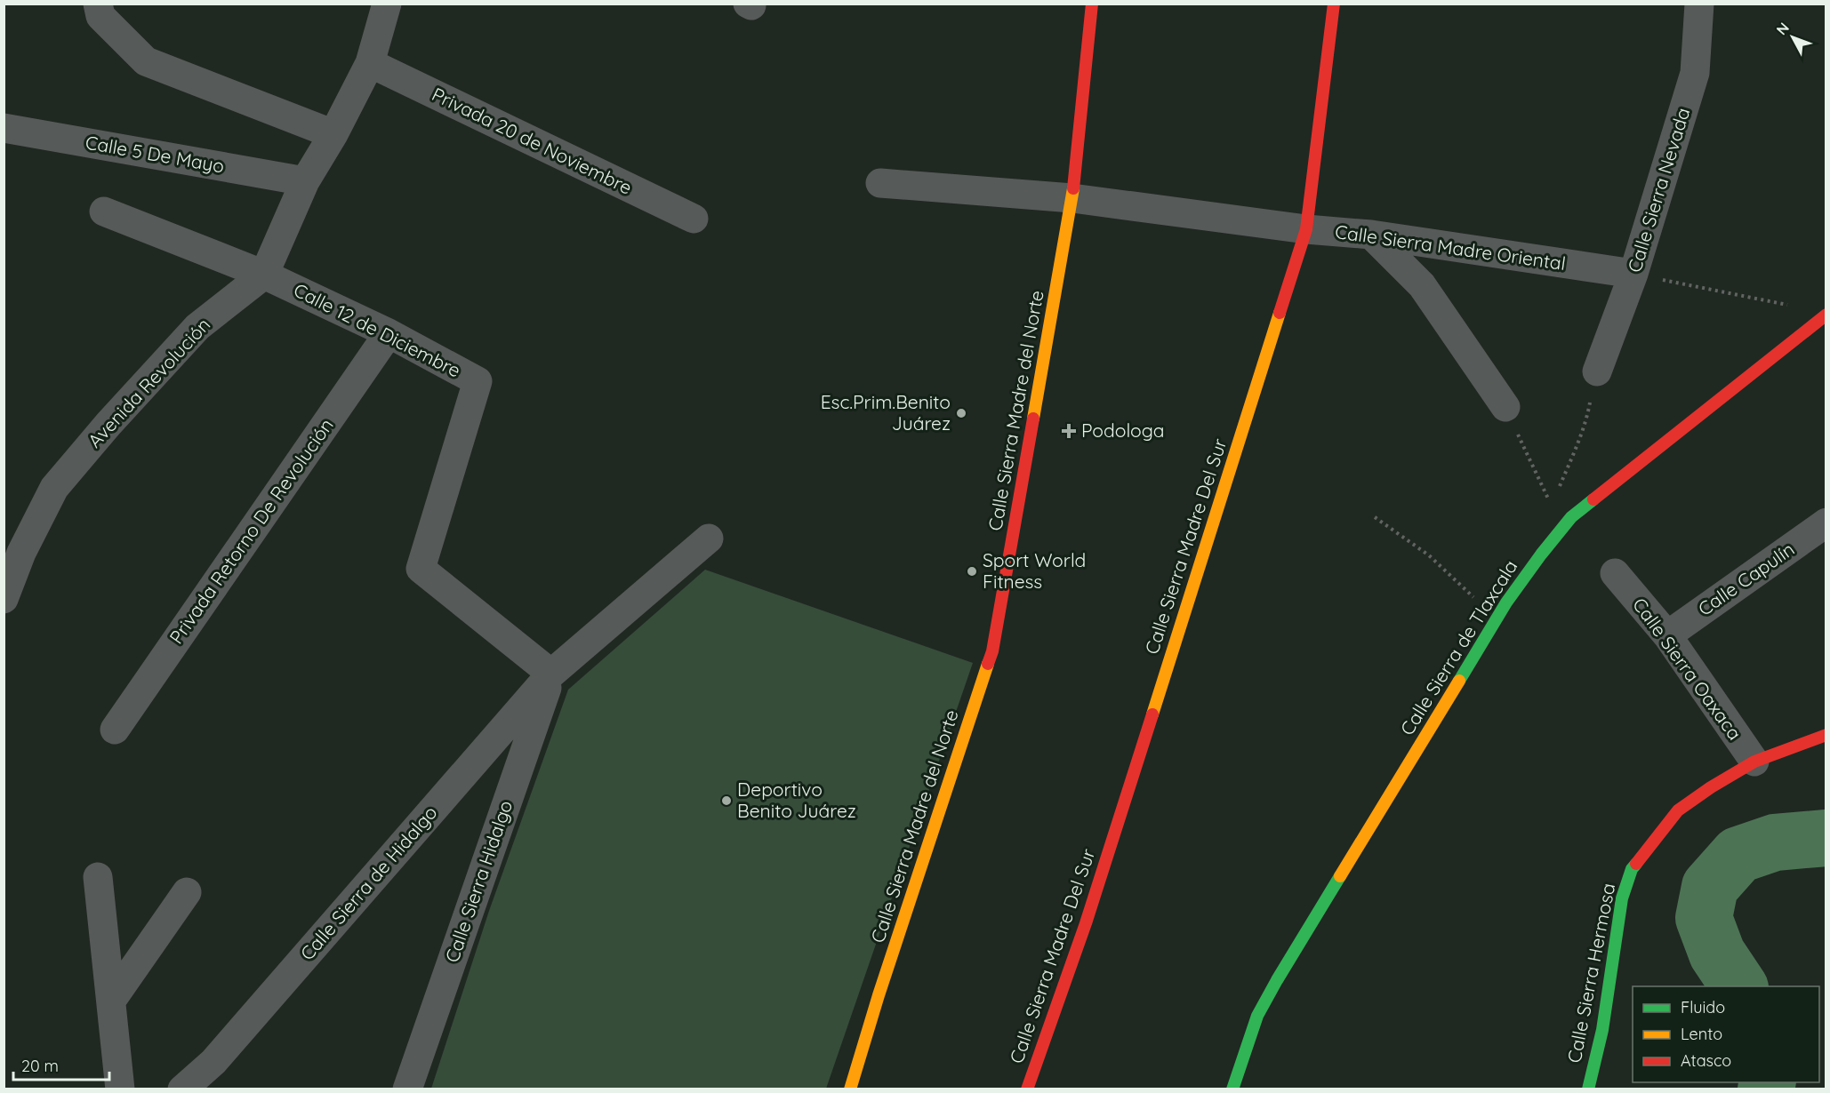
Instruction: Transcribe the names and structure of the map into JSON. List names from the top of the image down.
{
  "streets": {
    "street": [
      "Privada 20 de Noviembre",
      "Calle 5 De Mayo",
      "Calle Sierra Nevada",
      "Calle Sierra Madre Oriental",
      "Calle 12 de Diciembre",
      "Avenida Revolución",
      "Calle Sierra Madre del Norte",
      "Privada Retorno De Revolución",
      "Calle Sierra Madre Del Sur",
      "Calle Capulín",
      "Calle Sierra de Tlaxcala",
      "Calle Sierra Oaxaca",
      "Calle Sierra Hidalgo",
      "Calle Sierra de Hidalgo",
      "Calle Sierra Hermosa"
    ]
  },
  "crossings": [
    ["Privada 20 de Noviembre", "Avenida Revolución"],
    ["Calle 5 De Mayo", "Avenida Revolución"],
    ["Calle Sierra Nevada", "Calle Sierra Madre Oriental"],
    ["Calle Sierra Madre Oriental", "Calle Sierra Madre del Norte"],
    ["Calle Sierra Madre Oriental", "Calle Sierra Madre Del Sur"],
    ["Calle 12 de Diciembre", "Avenida Revolución"],
    ["Calle 12 de Diciembre", "Privada Retorno De Revolución"],
    ["Calle 12 de Diciembre", "Calle Sierra Hidalgo"],
    ["Calle 12 de Diciembre", "Calle Sierra de Hidalgo"],
    ["Calle Capulín", "Calle Sierra Oaxaca"],
    ["Calle Sierra Oaxaca", "Calle Sierra Hermosa"],
    ["Calle Sierra Hidalgo", "Calle Sierra de Hidalgo"]
  ],
  "places": {
    "other": ["Esc.Prim.Benito Juárez", "Sport World Fitness", "Deportivo Benito Juárez"],
    "health": ["Podologa"]
  },
  "legend": ["Fluido", "Lento", "Atasco"],
  "scale_bar": "20 m",
  "north": "top left"
}
